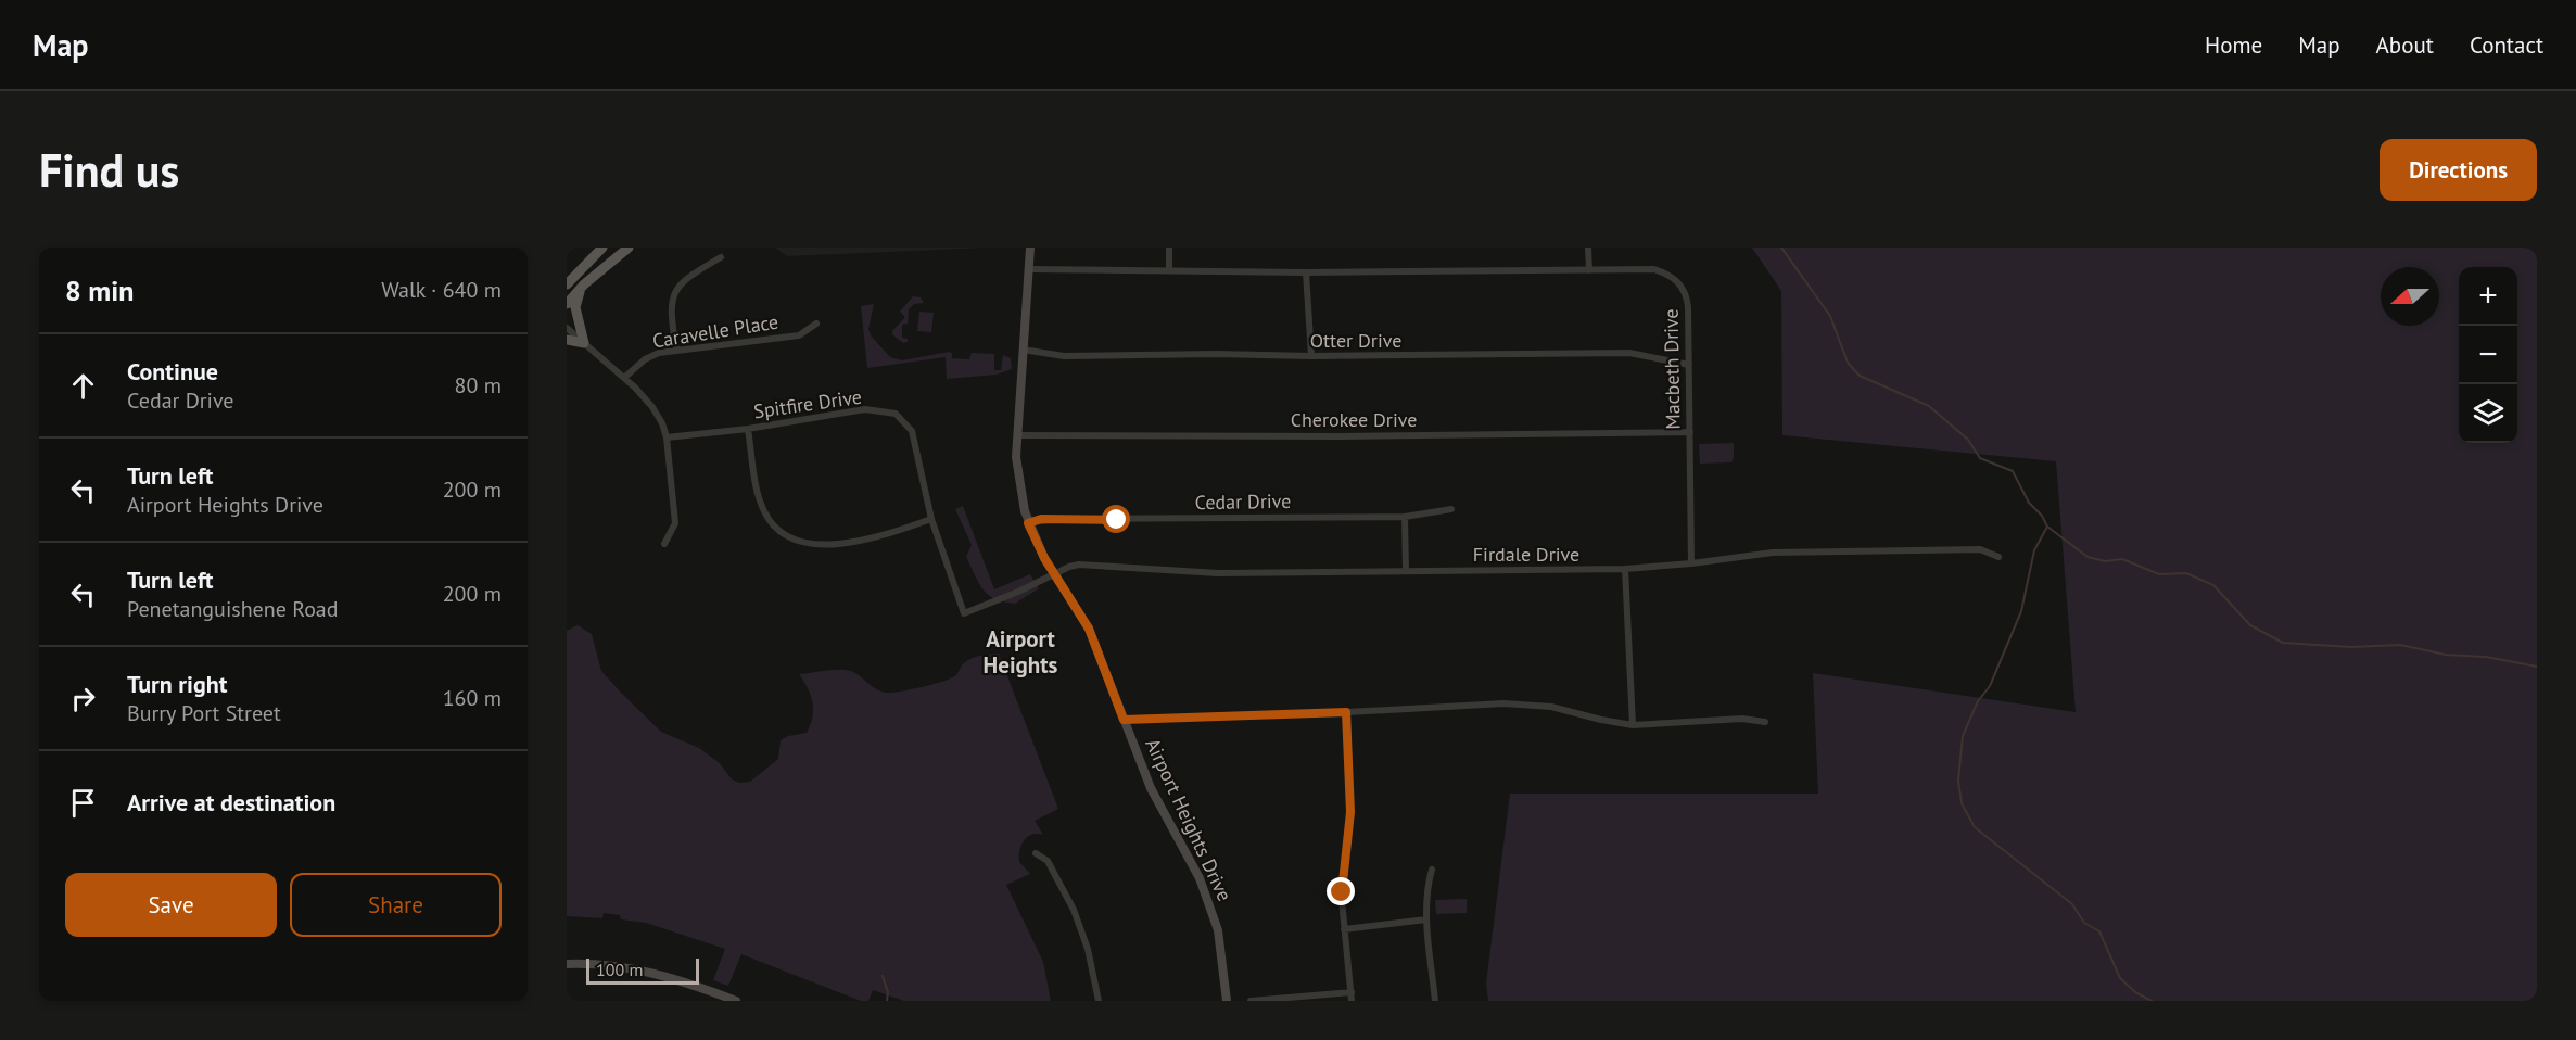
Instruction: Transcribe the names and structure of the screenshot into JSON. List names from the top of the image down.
{
  "streets": {
    "street": [
      "Caravelle Place",
      "Otter Drive",
      "Macbeth Drive",
      "Spitfire Drive",
      "Cherokee Drive",
      "Cedar Drive",
      "Firdale Drive",
      "Airport Heights Drive"
    ]
  },
  "crossings": [
    ["Otter Drive", "Macbeth Drive"],
    ["Otter Drive", "Airport Heights Drive"],
    ["Macbeth Drive", "Cherokee Drive"],
    ["Macbeth Drive", "Firdale Drive"],
    ["Macbeth Drive", "Airport Heights Drive"],
    ["Spitfire Drive", "Firdale Drive"],
    ["Cherokee Drive", "Airport Heights Drive"],
    ["Cedar Drive", "Airport Heights Drive"],
    ["Firdale Drive", "Airport Heights Drive"]
  ],
  "districts": ["Airport Heights"],
  "scale_bar": "100 m",
  "north": "left",
  "page": {
    "header": "Map",
    "nav": [
      "Home",
      "Map",
      "About",
      "Contact"
    ],
    "buttons": [
      "Directions",
      ["Save", "Share"]
    ],
    "title": "Find us",
    "heading": ["8 min", "Walk · 640 m"],
    "map_buttons": ["+", "−"],
    "list": [
      ["Continue", "Cedar Drive", "80 m"],
      ["Turn left", "Airport Heights Drive", "200 m"],
      ["Turn left", "Penetanguishene Road", "200 m"],
      ["Turn right", "Burry Port Street", "160 m"],
      "Arrive at destination"
    ],
    "scale": "100 m"
  }
}
